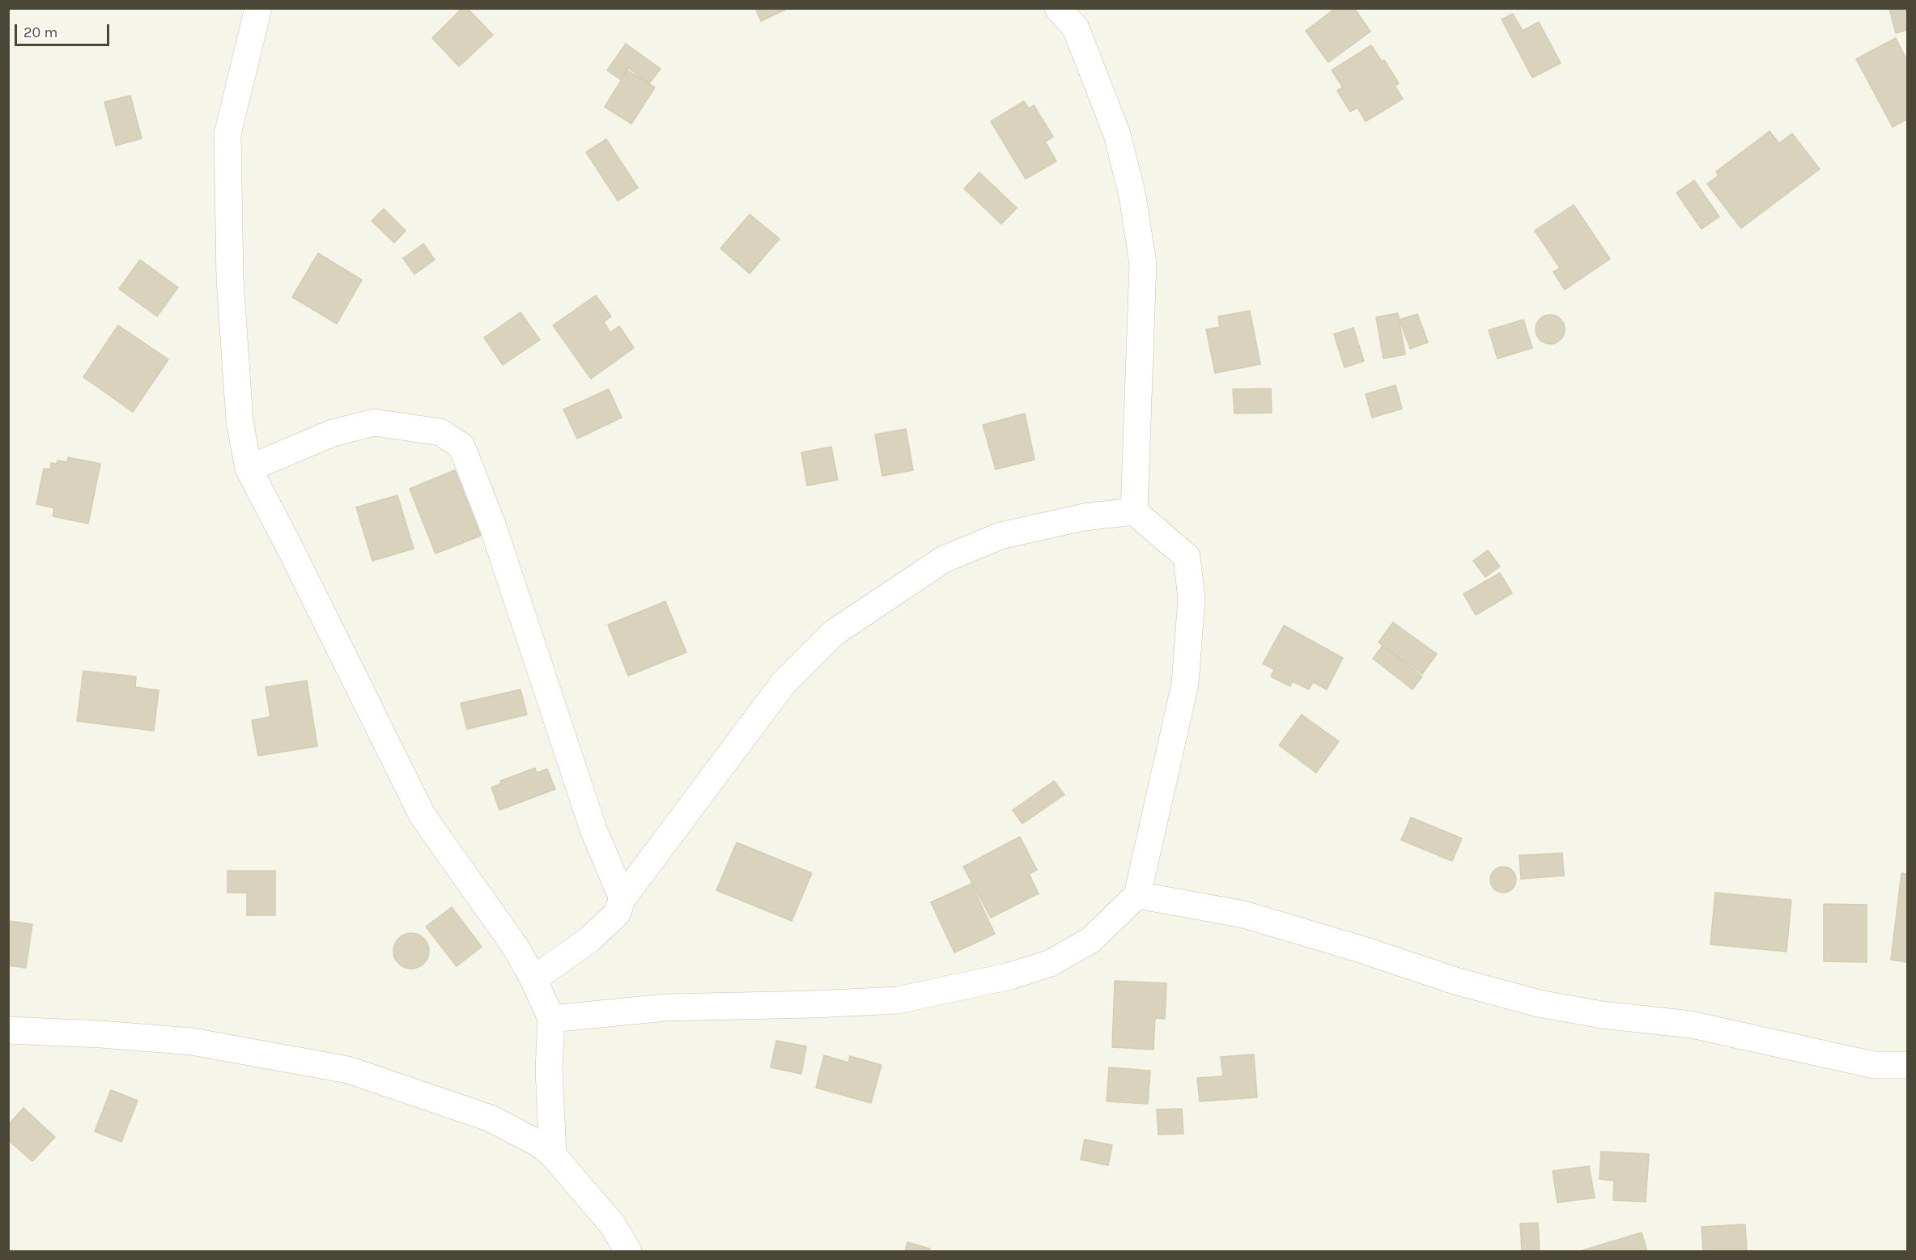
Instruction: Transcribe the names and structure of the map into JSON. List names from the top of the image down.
{
  "scale_bar": "20 m"
}
